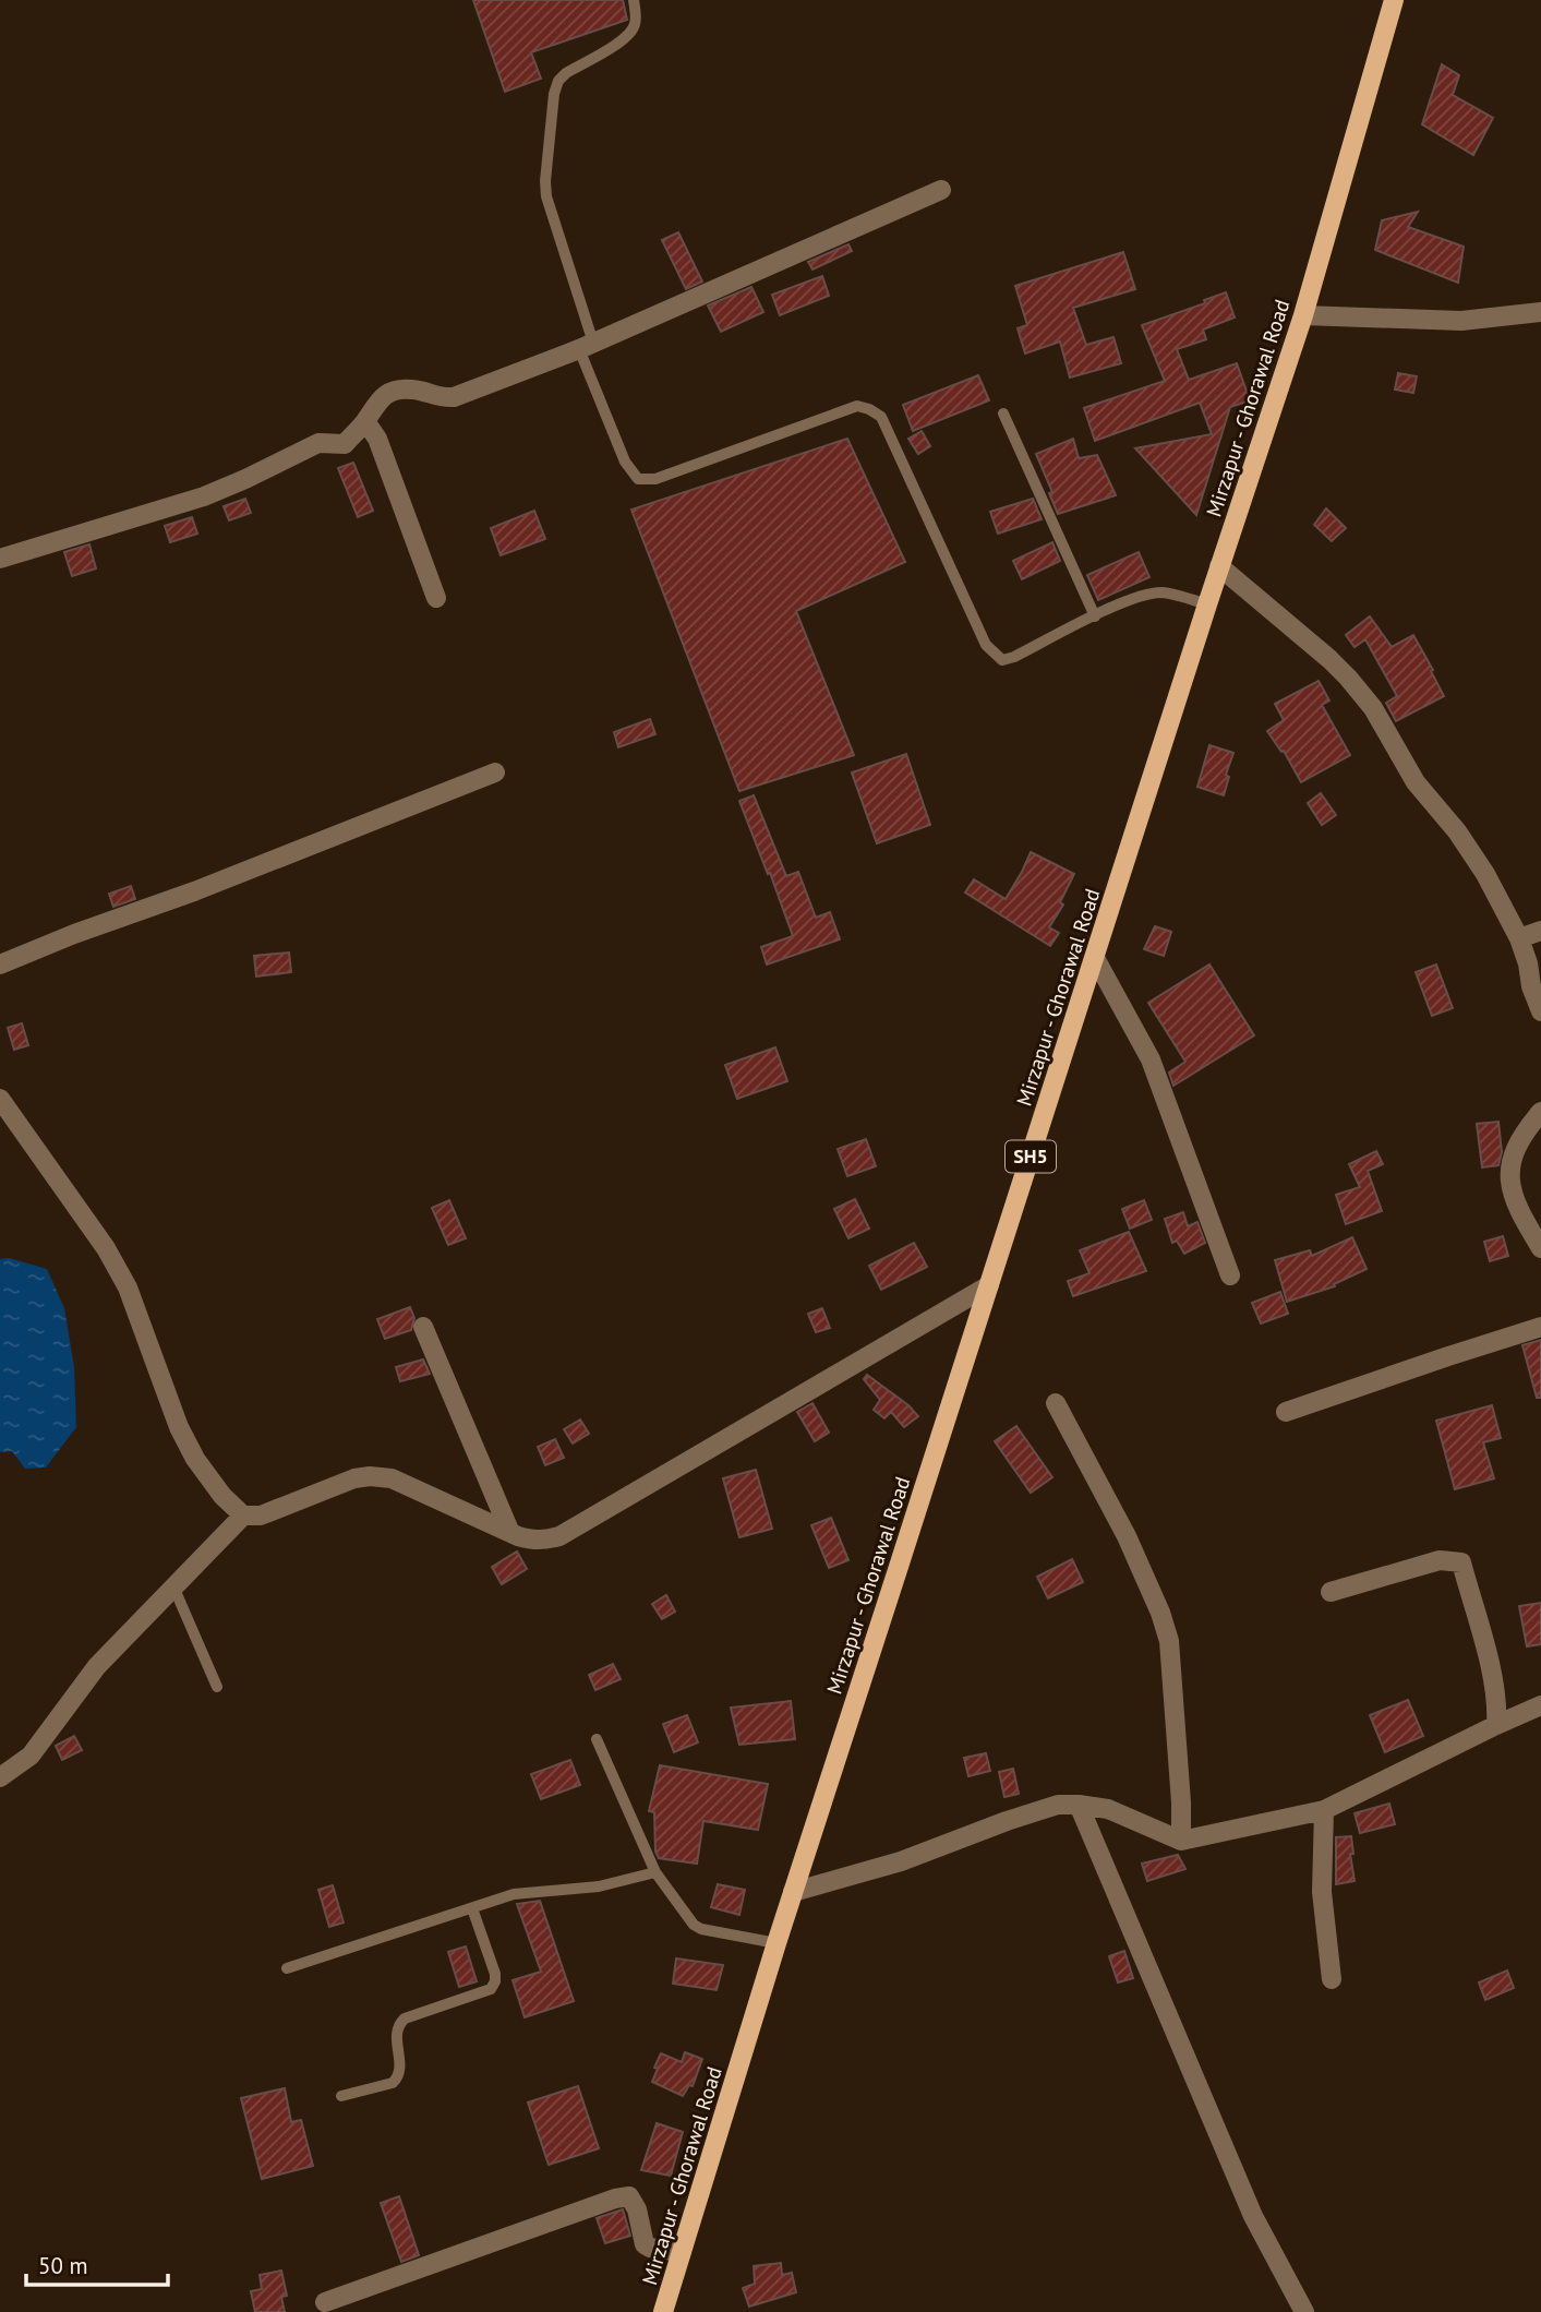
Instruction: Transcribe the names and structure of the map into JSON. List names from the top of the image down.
{
  "streets": {
    "main road": ["Mirzapur - Ghorawal Road", "SH5"]
  },
  "scale_bar": "50 m"
}
